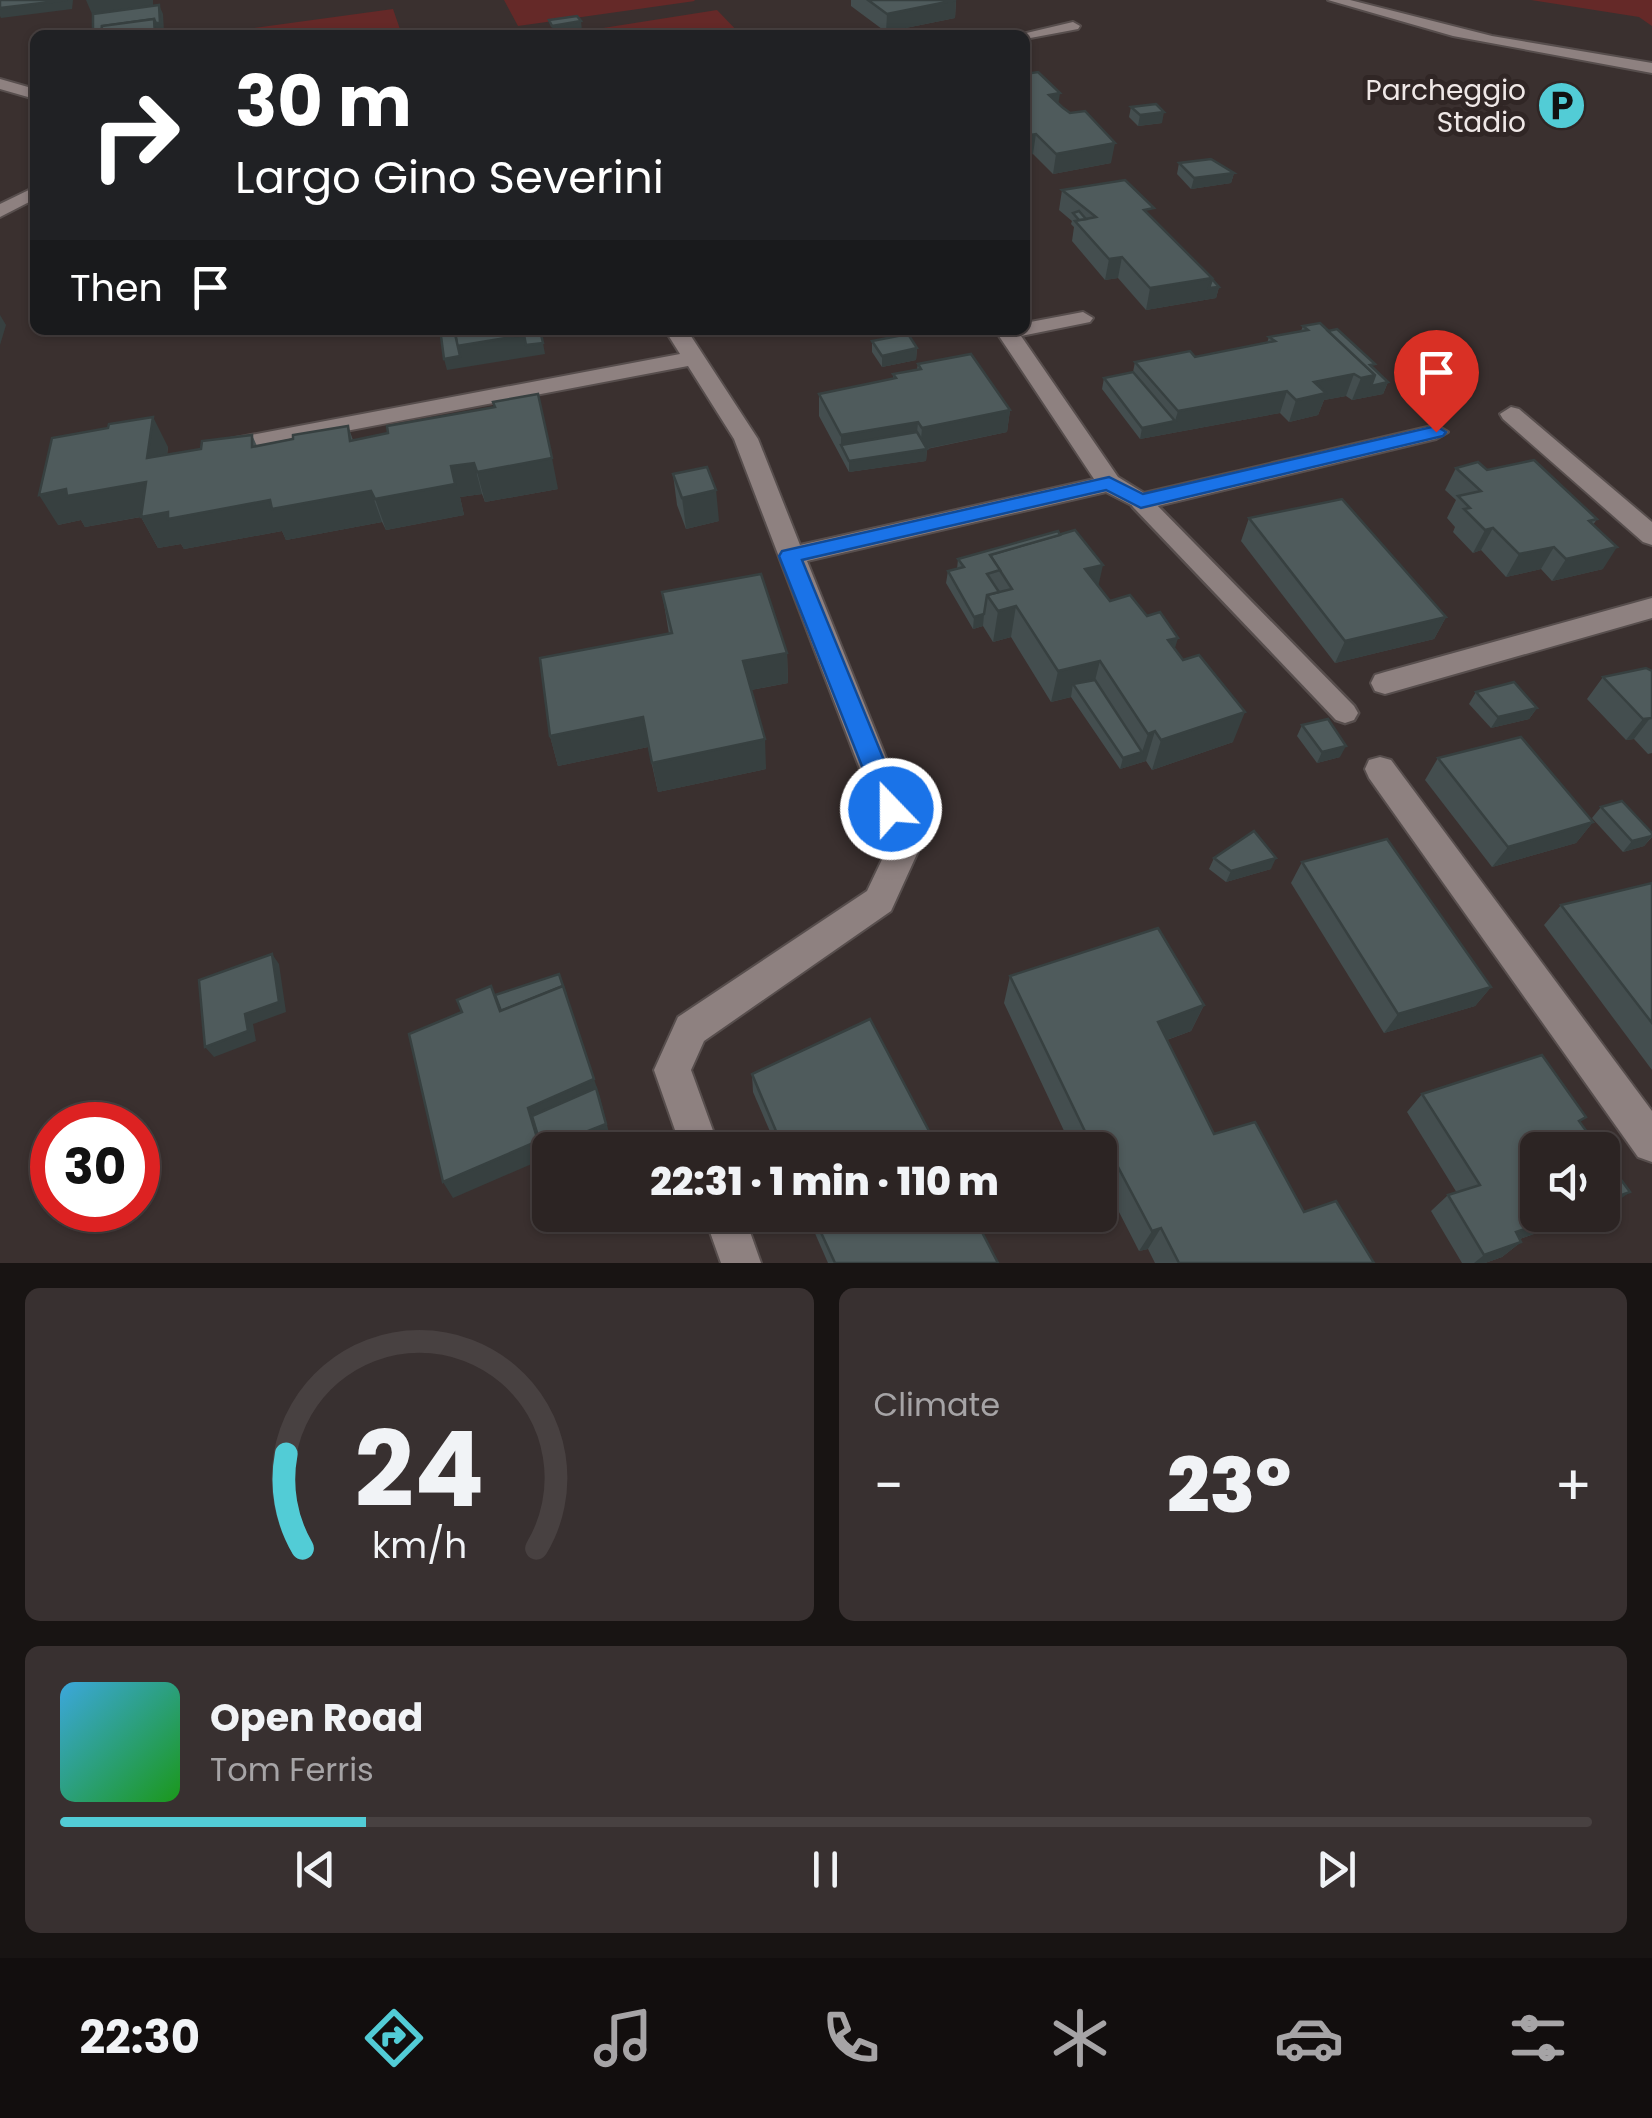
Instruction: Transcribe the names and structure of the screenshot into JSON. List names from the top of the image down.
{
  "places": {
    "parking": ["Parcheggio Stadio"]
  },
  "page": {
    "turn": ["30 m", "Largo Gino Severini"],
    "then": "Then",
    "limit": "30",
    "trip": "22:31 · 1 min · 110 m",
    "tile": "Climate",
    "heat": ["−", "23°", "+"],
    "song": ["Open Road", "Tom Ferris"],
    "tabs": "22:30",
    "gauge": ["24", "km/h"]
  }
}
